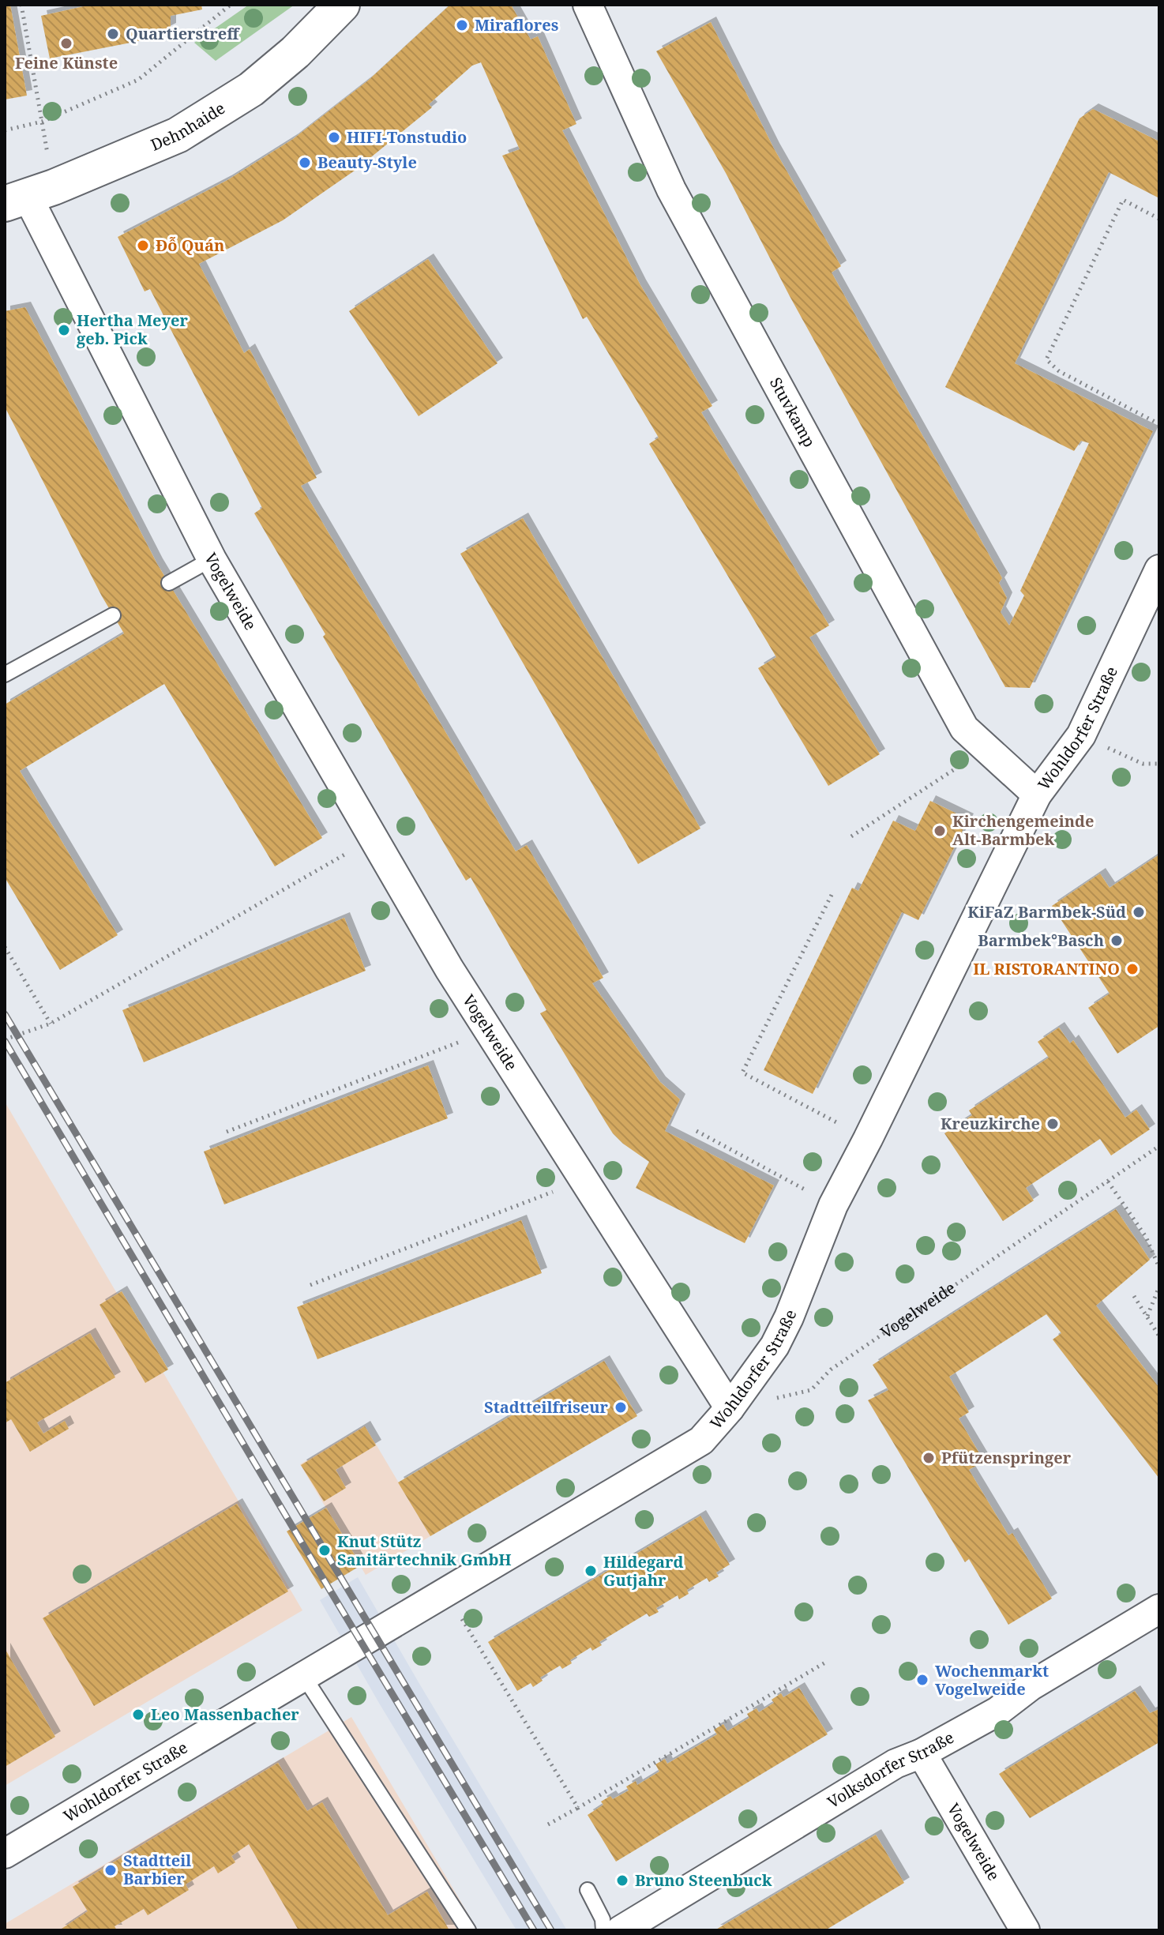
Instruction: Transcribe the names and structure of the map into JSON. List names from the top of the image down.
{
  "streets": {
    "main road": ["Dehnhaide"],
    "street": [
      "Stuvkamp",
      "Vogelweide",
      "Wohldorfer Straße",
      "Volksdorfer Straße"
    ]
  },
  "crossings": [
    ["Dehnhaide", "Vogelweide"],
    ["Stuvkamp", "Wohldorfer Straße"],
    ["Vogelweide", "Wohldorfer Straße"],
    ["Vogelweide", "Volksdorfer Straße"]
  ],
  "places": [
    "Miraflores",
    "Quartierstreff",
    "Feine Künste",
    "HIFI-Tonstudio",
    "Beauty-Style",
    "Đỗ Quán",
    "Hertha Meyer geb. Pick",
    "Kirchengemeinde Alt-Barmbek",
    "KiFaZ Barmbek-Süd",
    "Barmbek°Basch",
    "IL RISTORANTINO",
    "Kreuzkirche",
    "Stadtteilfriseur",
    "Pfützenspringer",
    "Knut Stütz Sanitärtechnik GmbH",
    "Hildegard Gutjahr",
    "Wochenmarkt Vogelweide",
    "Leo Massenbacher",
    "Stadtteil Barbier",
    "Bruno Steenbuck"
  ]
}
